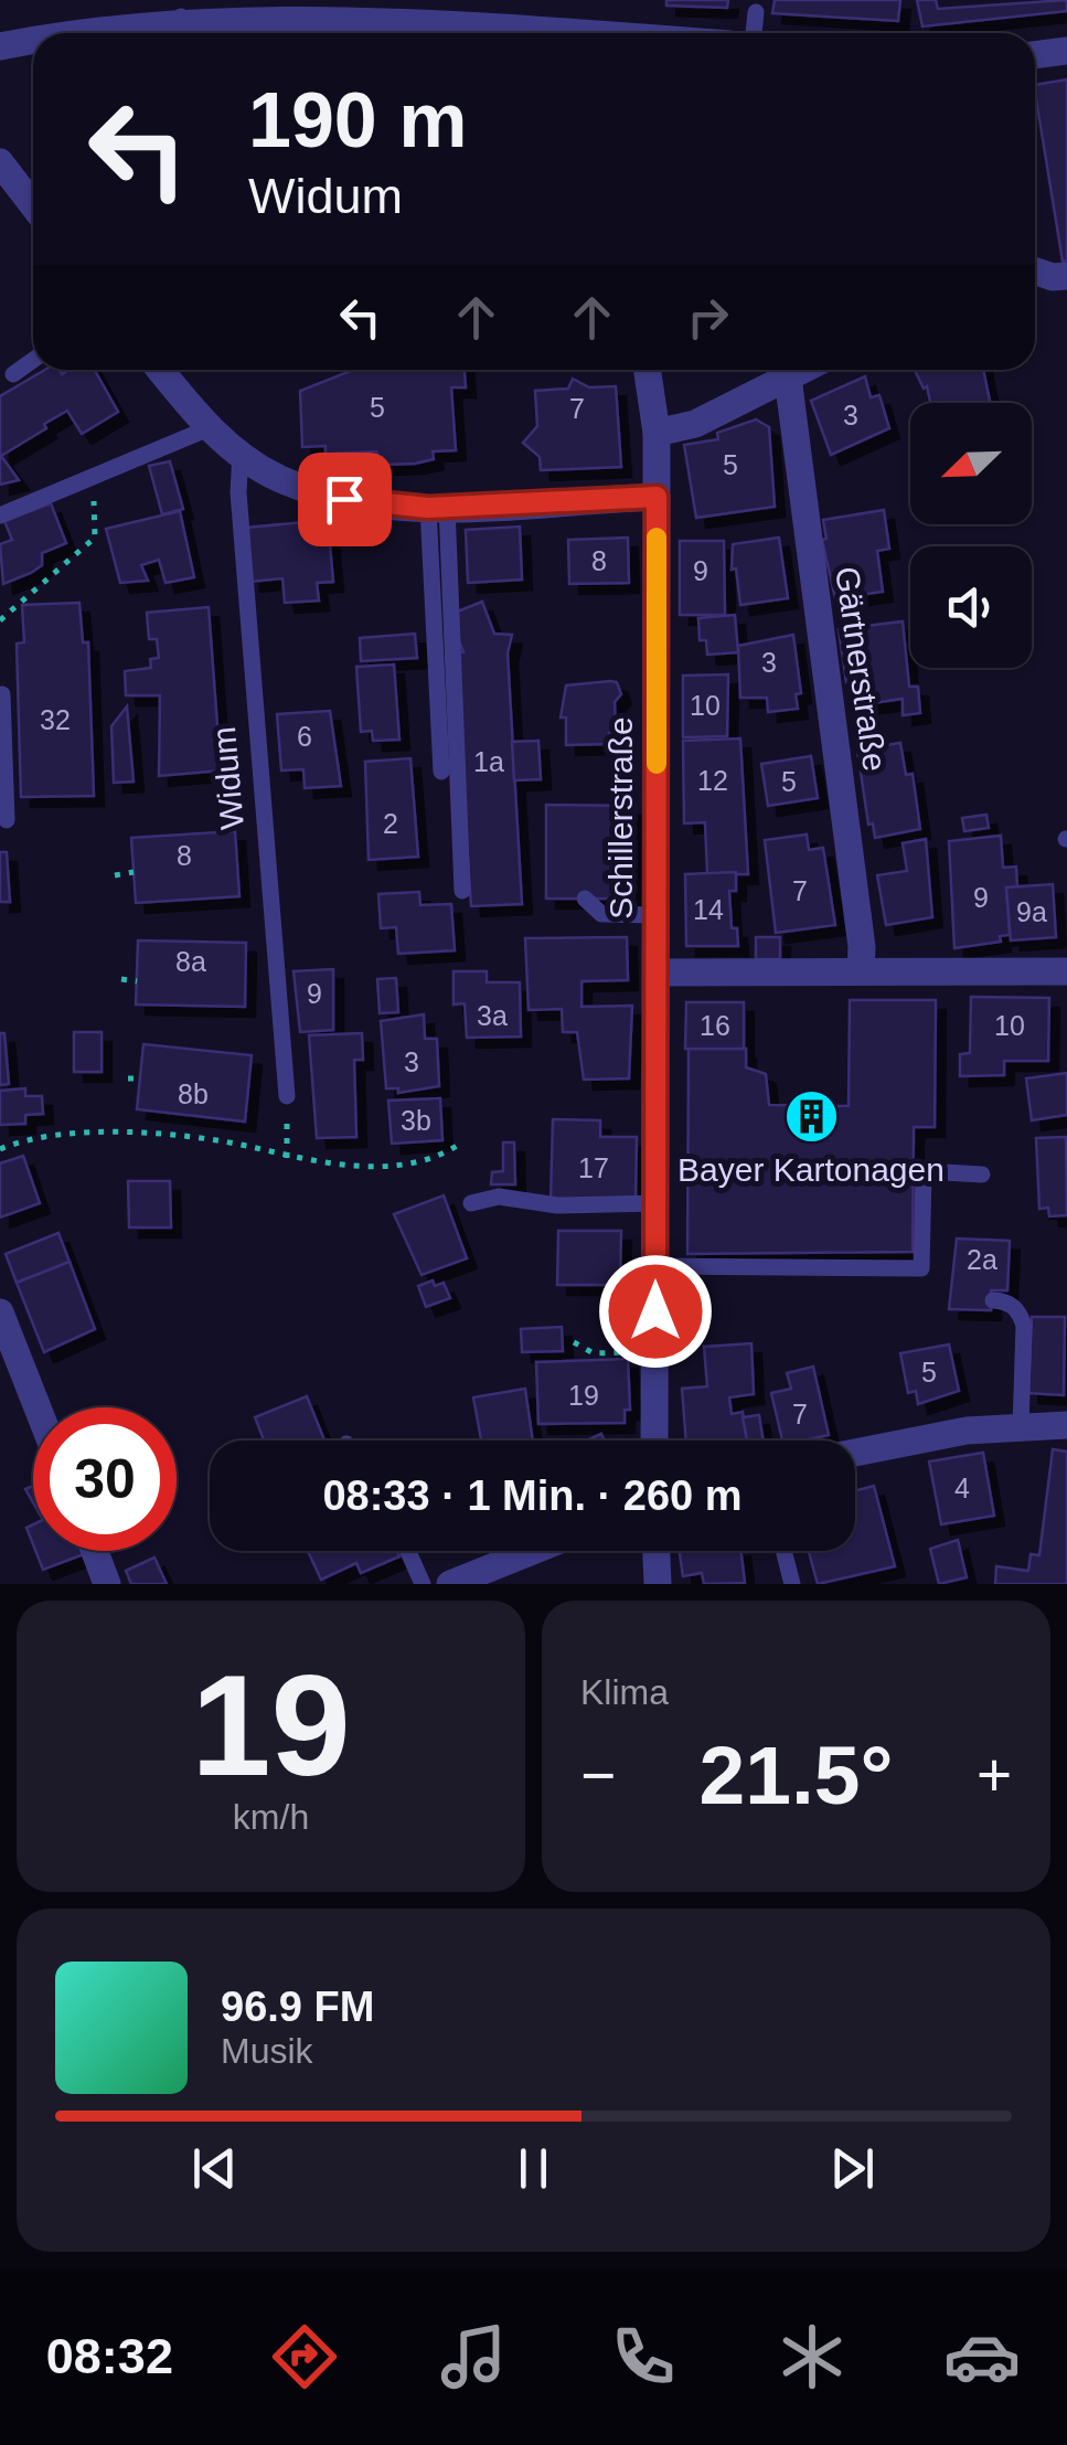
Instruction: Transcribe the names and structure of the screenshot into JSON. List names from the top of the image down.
{
  "streets": {
    "street": ["Gärtnerstraße", "Schillerstraße"],
    "lane": ["Widum"]
  },
  "places": {
    "building": ["Bayer Kartonagen"]
  },
  "house_numbers": [
    "5",
    "7",
    "3",
    "5",
    "8",
    "9",
    "3",
    "10",
    "32",
    "6",
    "1a",
    "12",
    "5",
    "2",
    "8",
    "7",
    "9",
    "14",
    "9a",
    "8a",
    "9",
    "3a",
    "16",
    "10",
    "3",
    "8b",
    "3b",
    "17",
    "2a",
    "5",
    "19",
    "7",
    "4"
  ],
  "north": "bottom left",
  "page": {
    "turn": ["190 m", "Widum"],
    "limit": "30",
    "trip": "08:33 · 1 Min. · 260 m",
    "tile": [
      ["19", "km/h"],
      "Klima"
    ],
    "heat": ["−", "21.5°", "+"],
    "song": ["96.9 FM", "Musik"],
    "tabs": "08:32"
  }
}
